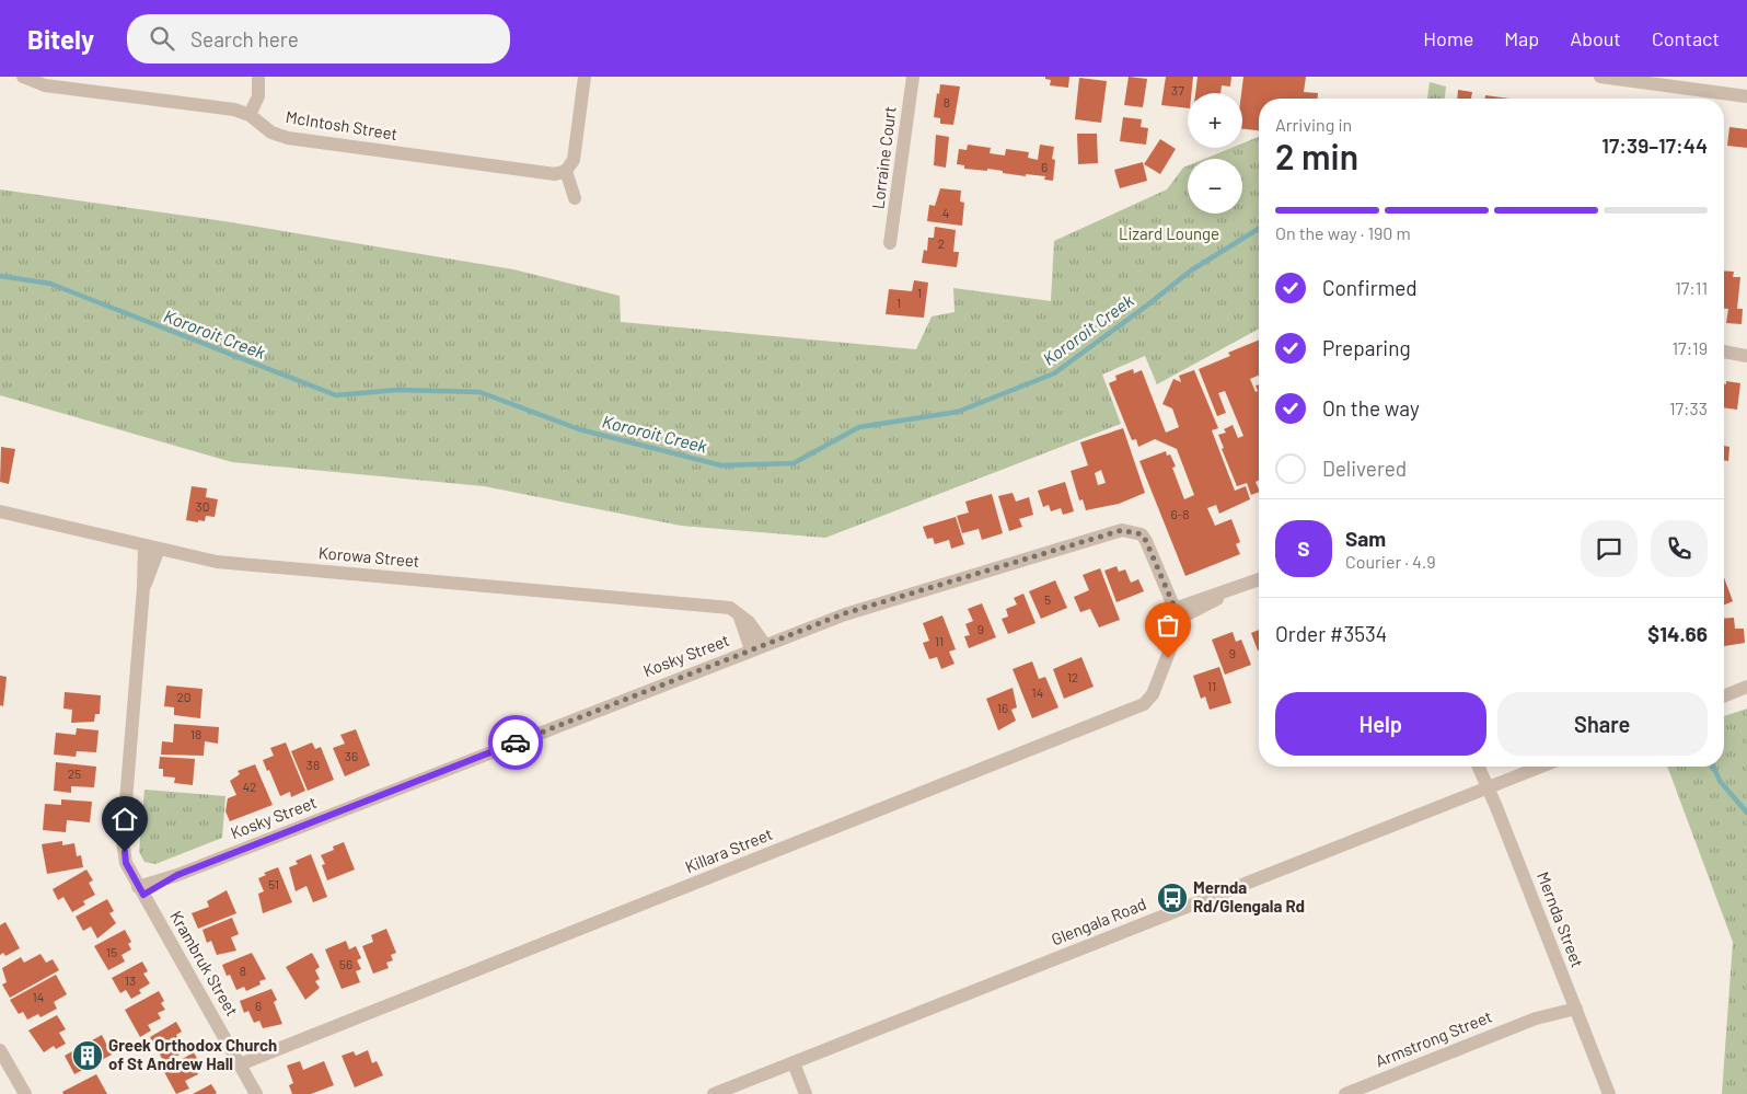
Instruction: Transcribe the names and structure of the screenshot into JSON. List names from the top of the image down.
{
  "streets": {
    "street": [
      "McIntosh Street",
      "Lorraine Court",
      "Korowa Street",
      "Kosky Street",
      "Killara Street",
      "Mernda Street",
      "Glengala Road",
      "Krambruk Street",
      "Armstrong Street"
    ]
  },
  "crossings": [
    ["Korowa Street", "Krambruk Street"],
    ["Kosky Street", "Killara Street"],
    ["Kosky Street", "Krambruk Street"],
    ["Killara Street", "Krambruk Street"],
    ["Mernda Street", "Glengala Road"],
    ["Mernda Street", "Armstrong Street"]
  ],
  "water": ["Kororoit Creek"],
  "parks": ["Lizard Lounge"],
  "places": {
    "bus stop": ["Mernda Rd/Glengala Rd"],
    "building": ["Greek Orthodox Church of St Andrew Hall"]
  },
  "house_numbers": [
    "37",
    "8",
    "6",
    "4",
    "2",
    "1",
    "1",
    "30",
    "6-8",
    "5",
    "9",
    "11",
    "9",
    "12",
    "11",
    "14",
    "20",
    "16",
    "18",
    "36",
    "38",
    "25",
    "42",
    "51",
    "15",
    "56",
    "8",
    "13",
    "14",
    "6"
  ],
  "page": {
    "header": "Bitely",
    "search": "Search here",
    "nav": [
      "Home",
      "Map",
      "About",
      "Contact"
    ],
    "map_buttons": ["+", "−"],
    "heading": ["2 min", "Arriving in", "17:39–17:44"],
    "panel": [
      "Sam",
      "Courier · 4.9",
      "Order #3534",
      "$14.66"
    ],
    "bar": "On the way · 190 m",
    "list": [
      ["Confirmed", "17:11"],
      ["Preparing", "17:19"],
      ["On the way", "17:33"],
      "Delivered"
    ],
    "round": "S",
    "buttons": ["Help", "Share"]
  }
}
